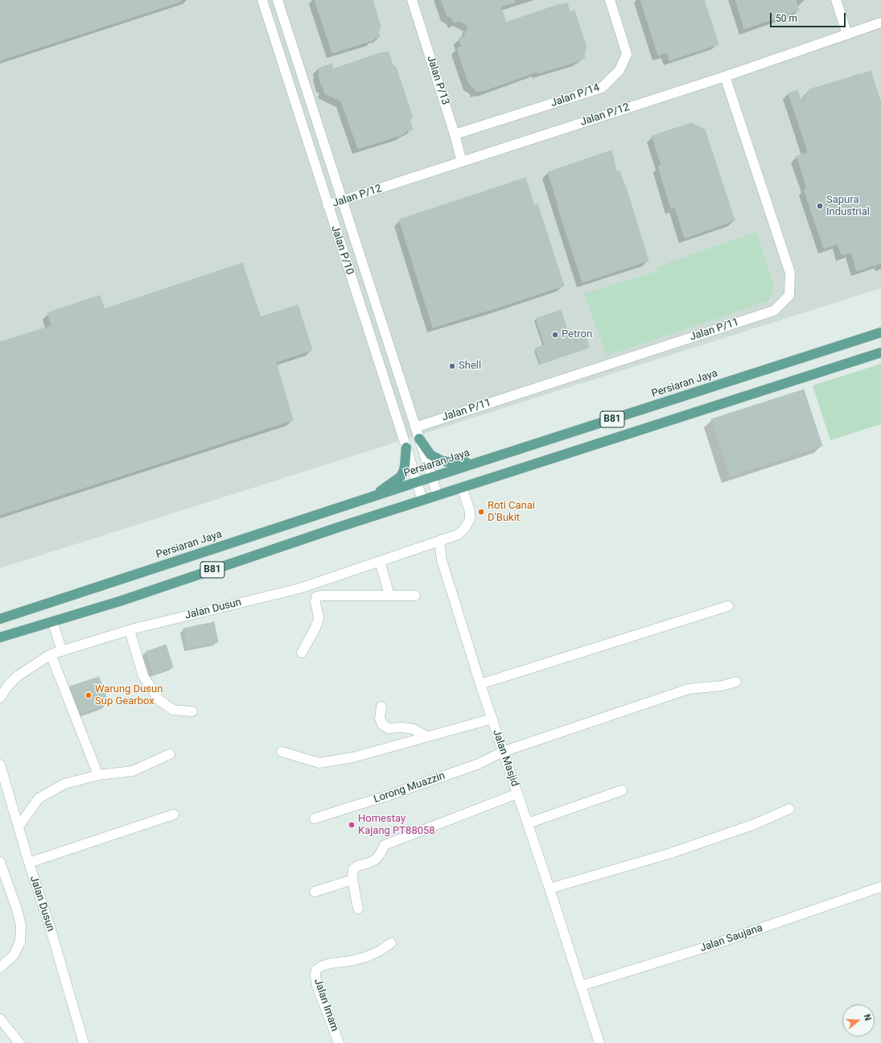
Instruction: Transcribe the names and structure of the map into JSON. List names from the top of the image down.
{
  "streets": {
    "main road": ["Persiaran Jaya", "B81"],
    "street": [
      "Jalan P/13",
      "Jalan P/14",
      "Jalan P/12",
      "Jalan P/10",
      "Jalan P/11",
      "Jalan Dusun",
      "Jalan Masjid",
      "Lorong Muazzin",
      "Jalan Saujana",
      "Jalan Imam"
    ]
  },
  "crossings": [
    ["Jalan P/13", "Jalan P/14"],
    ["Jalan P/13", "Jalan P/12"],
    ["Jalan P/12", "Jalan P/10"],
    ["Jalan P/12", "Jalan P/11"],
    ["Jalan P/10", "Jalan P/11"],
    ["Jalan P/10", "Persiaran Jaya"],
    ["Jalan P/10", "B81"],
    ["Jalan Dusun", "Jalan Masjid"],
    ["Jalan Masjid", "Lorong Muazzin"],
    ["Jalan Masjid", "Jalan Saujana"]
  ],
  "places": [
    "Sapura Industrial",
    "Petron",
    "Shell",
    "Roti Canai D'Bukit",
    "Warung Dusun Sup Gearbox",
    "Homestay Kajang PT88058"
  ],
  "scale_bar": "50 m",
  "north": "right"
}
